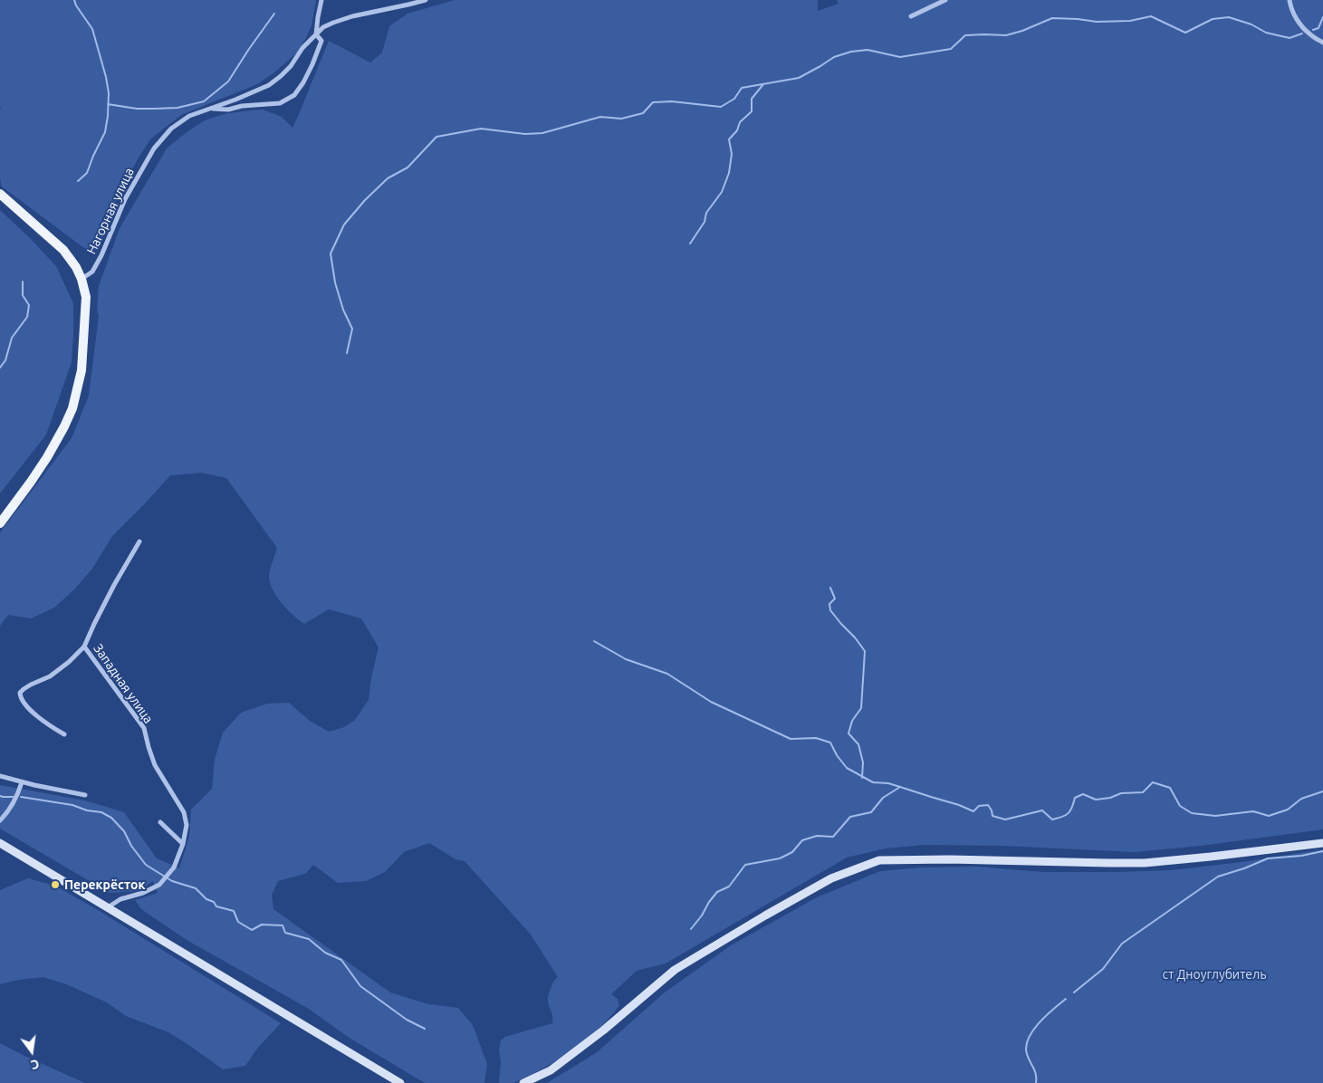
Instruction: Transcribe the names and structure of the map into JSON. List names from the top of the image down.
{
  "streets": {
    "street": ["Нагорная улица", "Западная улица"]
  },
  "parks": ["ст Дноуглубитель"],
  "places": ["Перекрёсток"],
  "north": "bottom"
}
